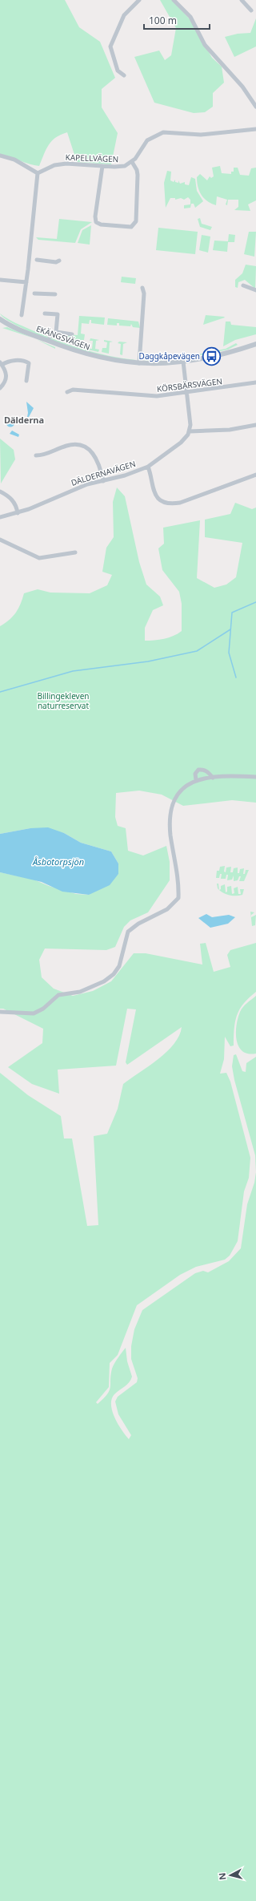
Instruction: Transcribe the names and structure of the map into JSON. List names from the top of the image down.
{
  "streets": {
    "street": [
      "KAPELLVÄGEN",
      "EKÄNGSVÄGEN",
      "KÖRSBÄRSVÄGEN",
      "DÄLDERNAVÄGEN"
    ]
  },
  "districts": ["Dälderna"],
  "water": ["Åsbotorpsjön"],
  "parks": ["Billingekleven naturreservat"],
  "places": {
    "bus stop": ["Daggkåpevägen"]
  },
  "scale_bar": "100 m",
  "north": "left"
}
